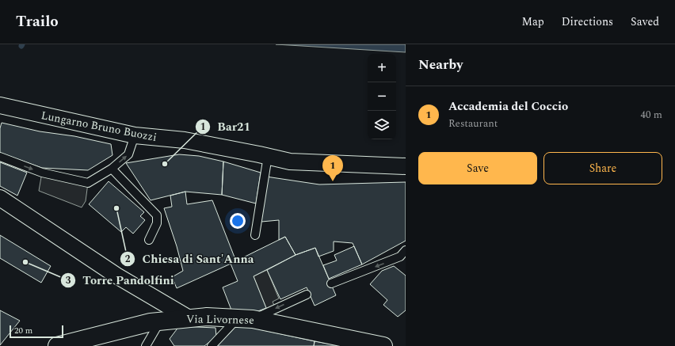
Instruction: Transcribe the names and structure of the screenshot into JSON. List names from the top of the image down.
{
  "streets": {
    "main road": ["Via Livornese"],
    "street": ["Lungarno Bruno Buozzi"]
  },
  "places": ["Bar21", "Chiesa di Sant'Anna", "Torre Pandolfini"],
  "scale_bar": "20 m",
  "page": {
    "header": "Trailo",
    "nav": ["Map", "Directions", "Saved"],
    "heading": "Nearby",
    "map_buttons": ["+", "−"],
    "list": [
      {
        "mark": "1",
        "name": "Accademia del Coccio",
        "note": "Restaurant",
        "value": "40 m"
      }
    ],
    "buttons": ["Save", "Share"],
    "pins": "1",
    "scale": "20 m"
  }
}
